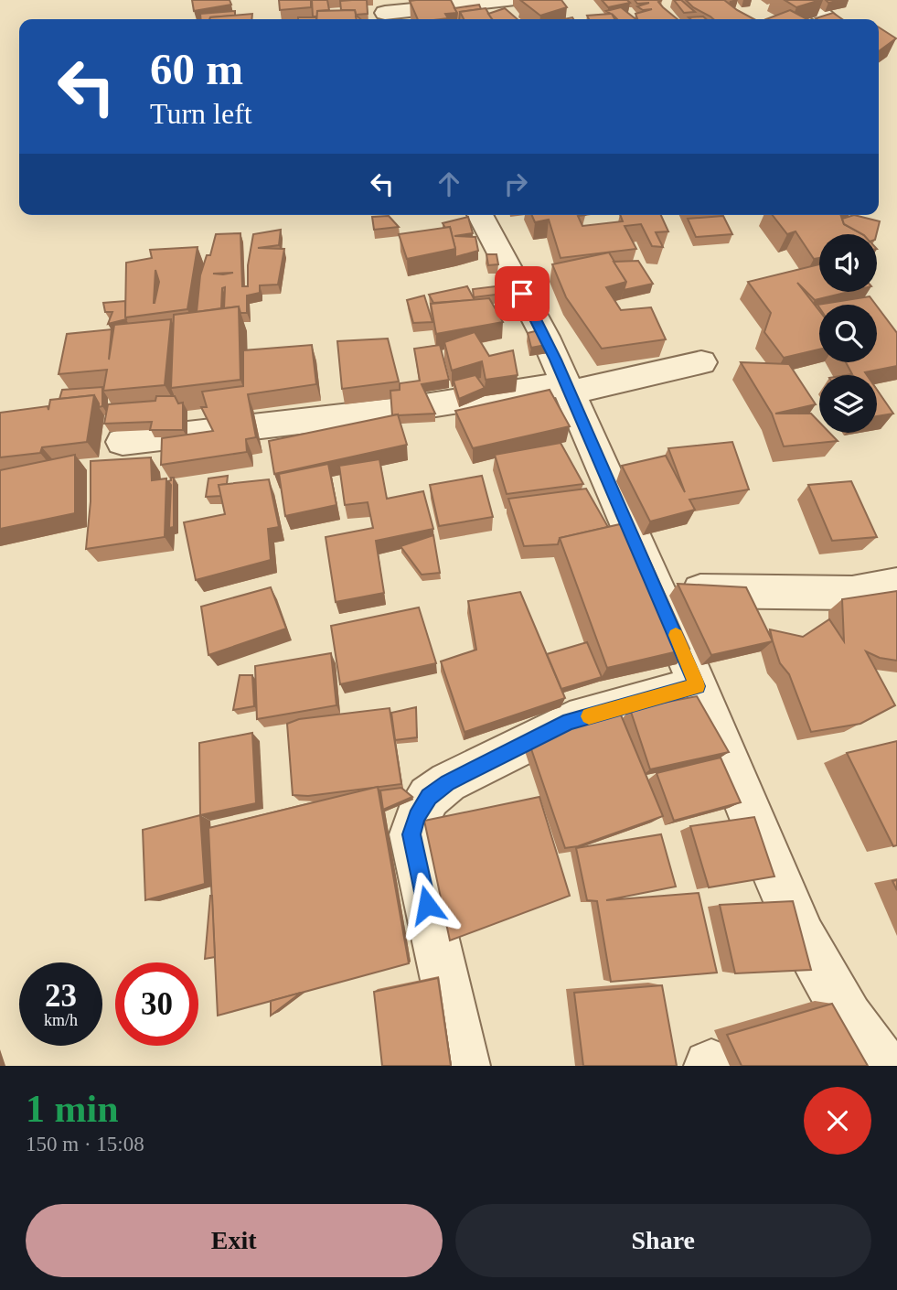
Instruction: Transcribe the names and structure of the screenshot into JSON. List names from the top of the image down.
{
  "page": {
    "turn": ["60 m", "Turn left"],
    "speed": "23 km/h",
    "limit": "30",
    "heading": ["1 min", "150 m · 15:08"],
    "buttons": ["Exit", "Share"]
  }
}
